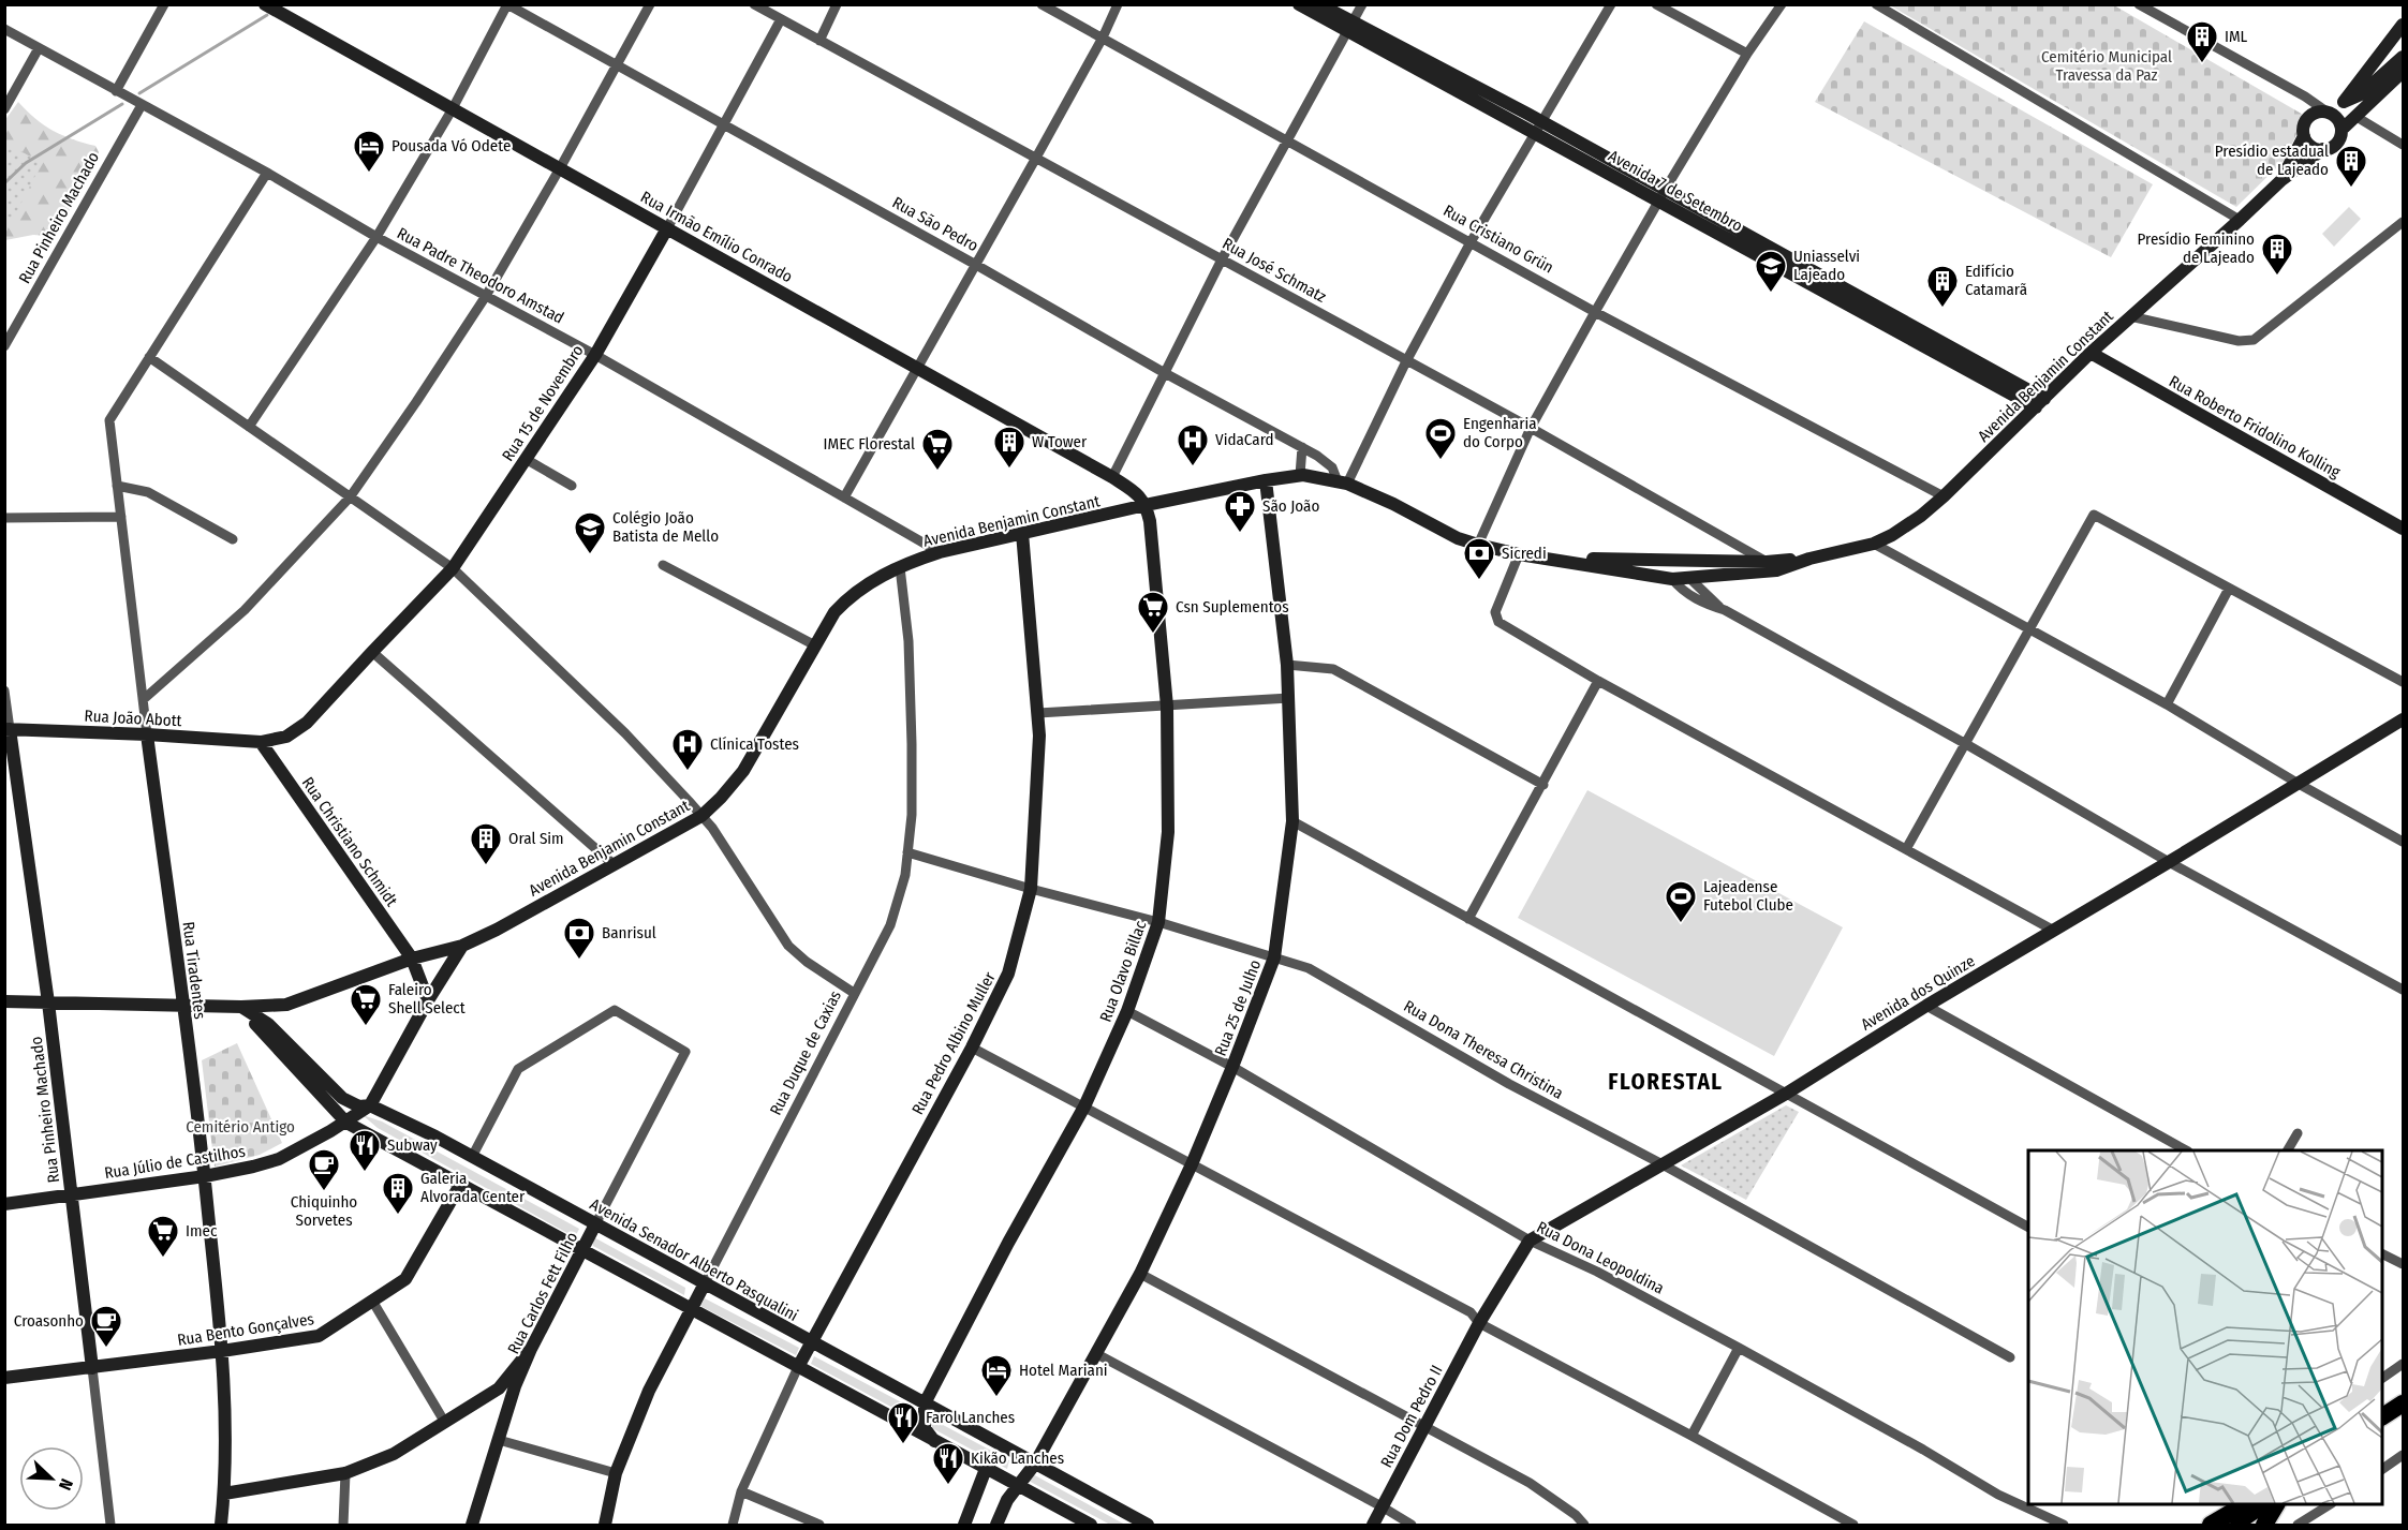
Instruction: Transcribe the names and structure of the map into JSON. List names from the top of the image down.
{
  "streets": {
    "street": [
      "Avenida 7 de Setembro",
      "Rua Pinheiro Machado",
      "Rua São Pedro",
      "Rua Irmão Emílio Conrado",
      "Rua Cristiano Grün",
      "Rua José Schmatz",
      "Rua Padre Theodoro Amstad",
      "Avenida Benjamin Constant",
      "Rua 15 de Novembro",
      "Rua Roberto Fridolino Kolling",
      "Rua João Abott",
      "Rua Christiano Schmidt",
      "Rua Tiradentes",
      "Rua Olavo Billac",
      "Avenida dos Quinze",
      "Rua 25 de Julho",
      "Rua Pedro Albino Muller",
      "Rua Dona Theresa Christina",
      "Rua Duque de Caxias",
      "Rua Júlio de Castilhos",
      "Rua Dona Leopoldina",
      "Avenida Senador Alberto Pasqualini",
      "Rua Carlos Fett Filho",
      "Rua Bento Gonçalves",
      "Rua Dom Pedro II"
    ]
  },
  "crossings": [
    ["Avenida 7 de Setembro", "Avenida Benjamin Constant"],
    ["Rua Pinheiro Machado", "Rua Padre Theodoro Amstad"],
    ["Rua Pinheiro Machado", "Avenida Benjamin Constant"],
    ["Rua Pinheiro Machado", "Rua João Abott"],
    ["Rua Pinheiro Machado", "Rua Júlio de Castilhos"],
    ["Rua Pinheiro Machado", "Rua Bento Gonçalves"],
    ["Rua São Pedro", "Avenida Benjamin Constant"],
    ["Rua São Pedro", "Rua 15 de Novembro"],
    ["Rua Irmão Emílio Conrado", "Avenida Benjamin Constant"],
    ["Rua Irmão Emílio Conrado", "Rua 15 de Novembro"],
    ["Rua Irmão Emílio Conrado", "Rua Olavo Billac"],
    ["Rua Cristiano Grün", "Avenida Benjamin Constant"],
    ["Rua José Schmatz", "Avenida Benjamin Constant"],
    ["Rua José Schmatz", "Rua 15 de Novembro"],
    ["Rua Padre Theodoro Amstad", "Avenida Benjamin Constant"],
    ["Rua Padre Theodoro Amstad", "Rua 15 de Novembro"],
    ["Avenida Benjamin Constant", "Rua Roberto Fridolino Kolling"],
    ["Avenida Benjamin Constant", "Rua Christiano Schmidt"],
    ["Avenida Benjamin Constant", "Rua Tiradentes"],
    ["Avenida Benjamin Constant", "Rua Olavo Billac"],
    ["Avenida Benjamin Constant", "Rua 25 de Julho"],
    ["Avenida Benjamin Constant", "Rua Pedro Albino Muller"],
    ["Avenida Benjamin Constant", "Rua Duque de Caxias"],
    ["Avenida Benjamin Constant", "Rua Júlio de Castilhos"],
    ["Avenida Benjamin Constant", "Avenida Senador Alberto Pasqualini"],
    ["Rua 15 de Novembro", "Rua João Abott"],
    ["Rua 15 de Novembro", "Rua Christiano Schmidt"],
    ["Rua João Abott", "Rua Christiano Schmidt"],
    ["Rua João Abott", "Rua Tiradentes"],
    ["Rua Tiradentes", "Rua Júlio de Castilhos"],
    ["Rua Tiradentes", "Rua Carlos Fett Filho"],
    ["Rua Tiradentes", "Rua Bento Gonçalves"],
    ["Rua Olavo Billac", "Rua Dona Theresa Christina"],
    ["Rua Olavo Billac", "Rua Dona Leopoldina"],
    ["Rua Olavo Billac", "Avenida Senador Alberto Pasqualini"],
    ["Avenida dos Quinze", "Rua Dona Theresa Christina"],
    ["Avenida dos Quinze", "Rua Dona Leopoldina"],
    ["Avenida dos Quinze", "Rua Dom Pedro II"],
    ["Rua 25 de Julho", "Rua Dona Theresa Christina"],
    ["Rua 25 de Julho", "Rua Dona Leopoldina"],
    ["Rua 25 de Julho", "Avenida Senador Alberto Pasqualini"],
    ["Rua Pedro Albino Muller", "Rua Dona Theresa Christina"],
    ["Rua Pedro Albino Muller", "Avenida Senador Alberto Pasqualini"],
    ["Rua Dona Theresa Christina", "Rua Duque de Caxias"],
    ["Rua Duque de Caxias", "Avenida Senador Alberto Pasqualini"],
    ["Rua Júlio de Castilhos", "Avenida Senador Alberto Pasqualini"],
    ["Avenida Senador Alberto Pasqualini", "Rua Carlos Fett Filho"],
    ["Avenida Senador Alberto Pasqualini", "Rua Bento Gonçalves"]
  ],
  "districts": ["FLORESTAL"],
  "parks": ["Cemitério Municipal Travessa da Paz", "Cemitério Antigo"],
  "places": {
    "building": [
      "IML",
      "Presídio estadual de Lajeado",
      "Presídio Feminino de Lajeado",
      "Edifício Catamarã",
      "W Tower",
      "Oral Sim",
      "Galeria Alvorada Center"
    ],
    "hotel": ["Pousada Vó Odete", "Hotel Mariani"],
    "school or university": ["Uniasselvi Lajeado", "Colégio João Batista de Mello"],
    "sports": ["Engenharia do Corpo", "Lajeadense Futebol Clube"],
    "hospital": ["VidaCard", "Clínica Tostes"],
    "supermarket": [
      "IMEC Florestal",
      "Csn Suplementos",
      "Faleiro Shell Select",
      "Imec"
    ],
    "pharmacy": ["São João"],
    "bank": ["Sicredi", "Banrisul"],
    "restaurant": ["Subway", "Farol Lanches", "Kikão Lanches"],
    "cafe": ["Chiquinho Sorvetes", "Croasonho"]
  },
  "north": "bottom right"
}
